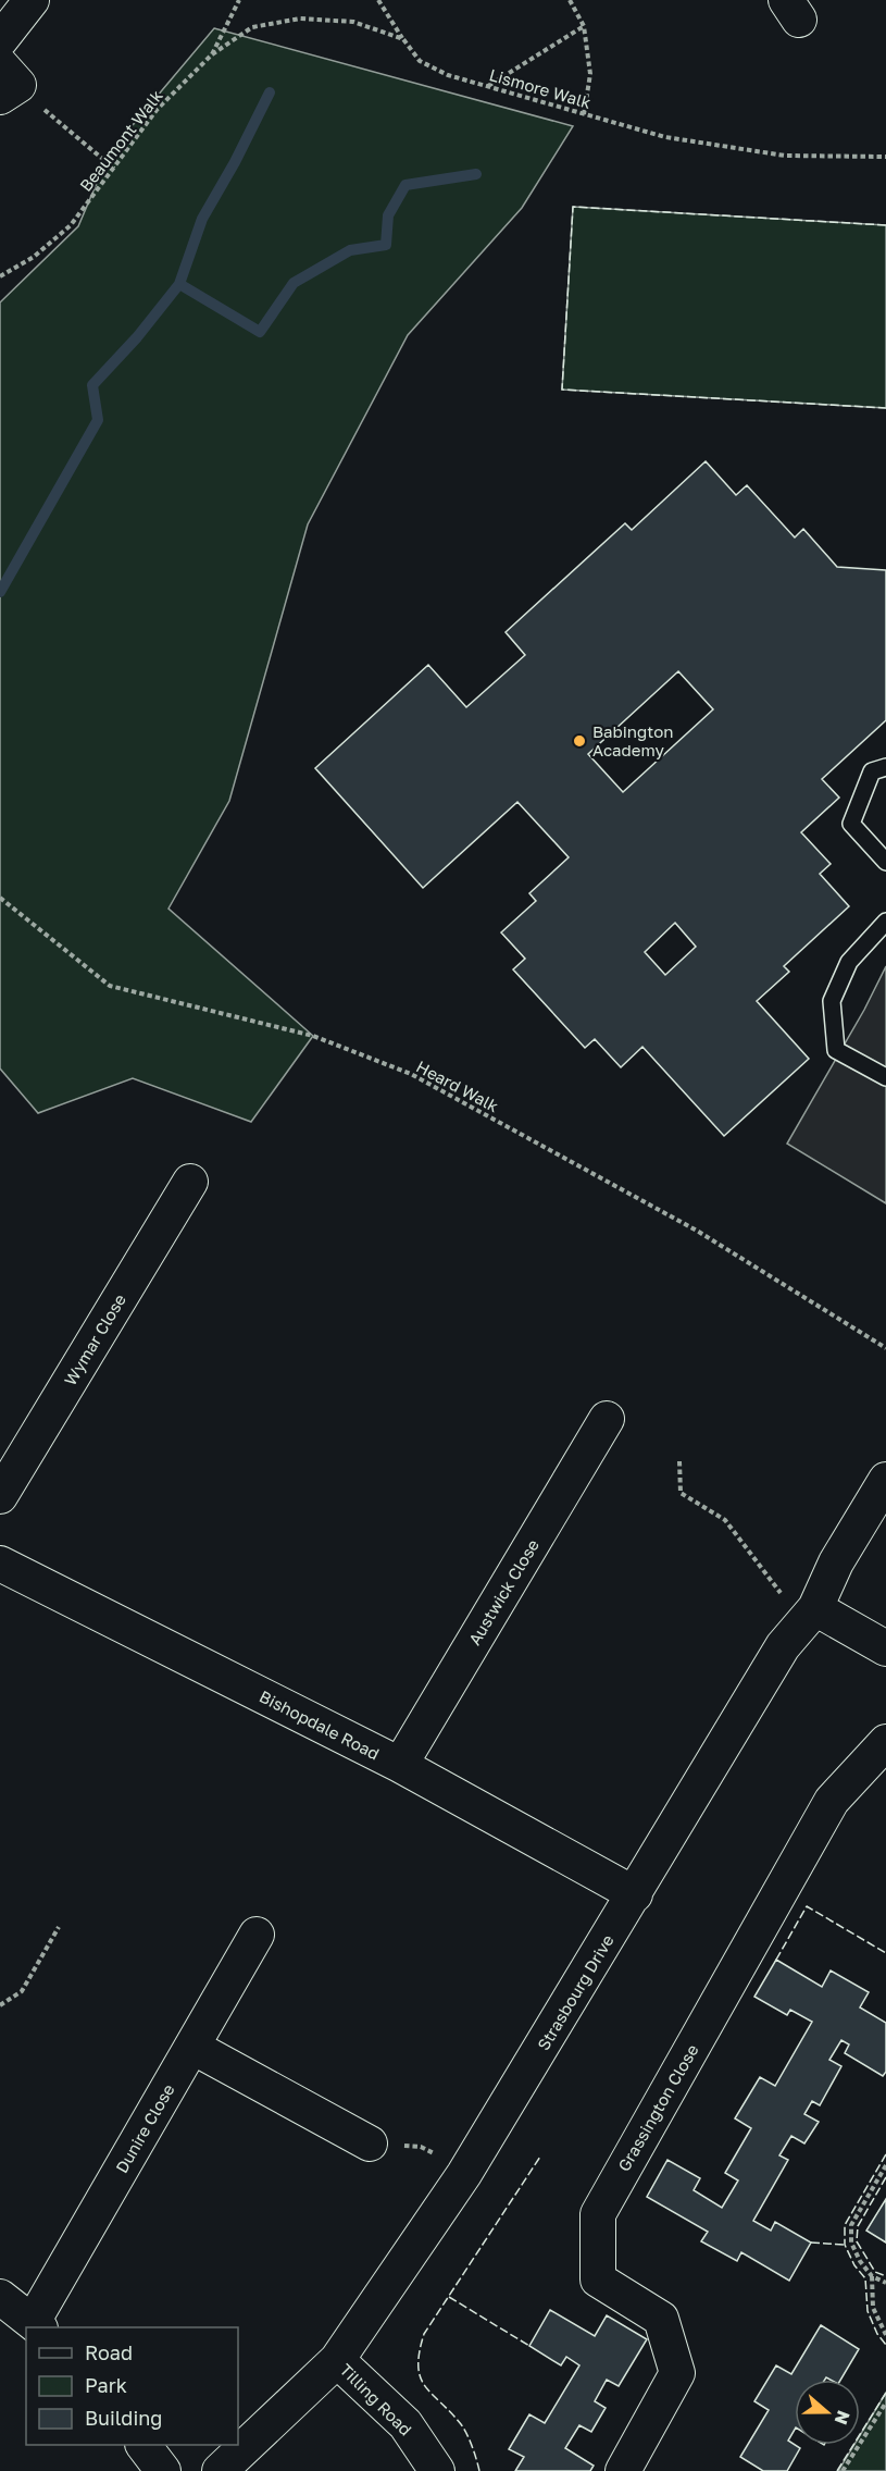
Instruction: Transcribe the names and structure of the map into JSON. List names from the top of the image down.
{
  "streets": {
    "street": [
      "Wymar Close",
      "Austwick Close",
      "Bishopdale Road",
      "Strasbourg Drive",
      "Grassington Close",
      "Dunire Close",
      "Tilling Road"
    ],
    "path": ["Lismore Walk", "Beaumont Walk", "Heard Walk"]
  },
  "crossings": [
    ["Lismore Walk", "Beaumont Walk"],
    ["Austwick Close", "Bishopdale Road"],
    ["Bishopdale Road", "Strasbourg Drive"],
    ["Strasbourg Drive", "Tilling Road"]
  ],
  "places": ["Babington Academy"],
  "legend": ["Road", "Park", "Building"],
  "north": "right"
}
